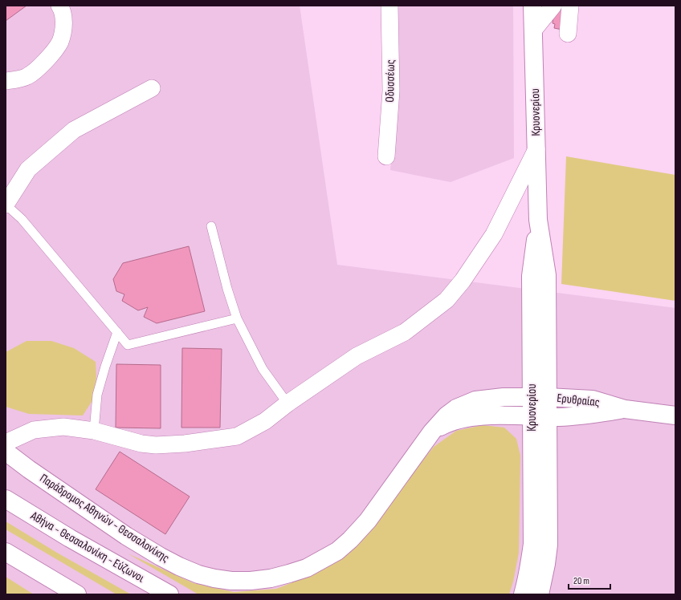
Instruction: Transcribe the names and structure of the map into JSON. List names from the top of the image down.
{
  "streets": {
    "main road": [
      "Κρυονερίου",
      "Ερυθραίας",
      "Παράδρομος Αθηνών - Θεσσαλονίκης",
      "Αθήνα - Θεσσαλονίκη - Εύζωνοι"
    ],
    "street": ["Οδυσσέως"]
  },
  "crossings": [
    ["Κρυονερίου", "Ερυθραίας"],
    ["Κρυονερίου", "Παράδρομος Αθηνών - Θεσσαλονίκης"],
    ["Ερυθραίας", "Παράδρομος Αθηνών - Θεσσαλονίκης"]
  ],
  "scale_bar": "20 m"
}
